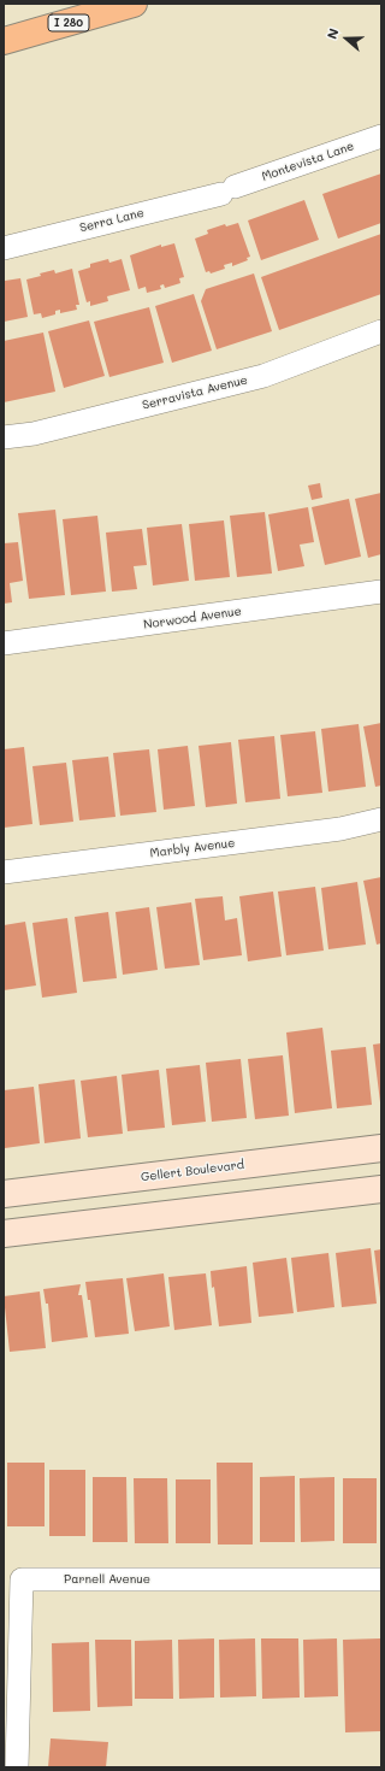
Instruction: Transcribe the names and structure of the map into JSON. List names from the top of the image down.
{
  "streets": {
    "highway": ["I 280"],
    "main road": ["Gellert Boulevard"],
    "street": [
      "Montevista Lane",
      "Serra Lane",
      "Serravista Avenue",
      "Norwood Avenue",
      "Marbly Avenue",
      "Parnell Avenue"
    ]
  },
  "crossings": [
    ["Montevista Lane", "Serra Lane"]
  ],
  "north": "left"
}
